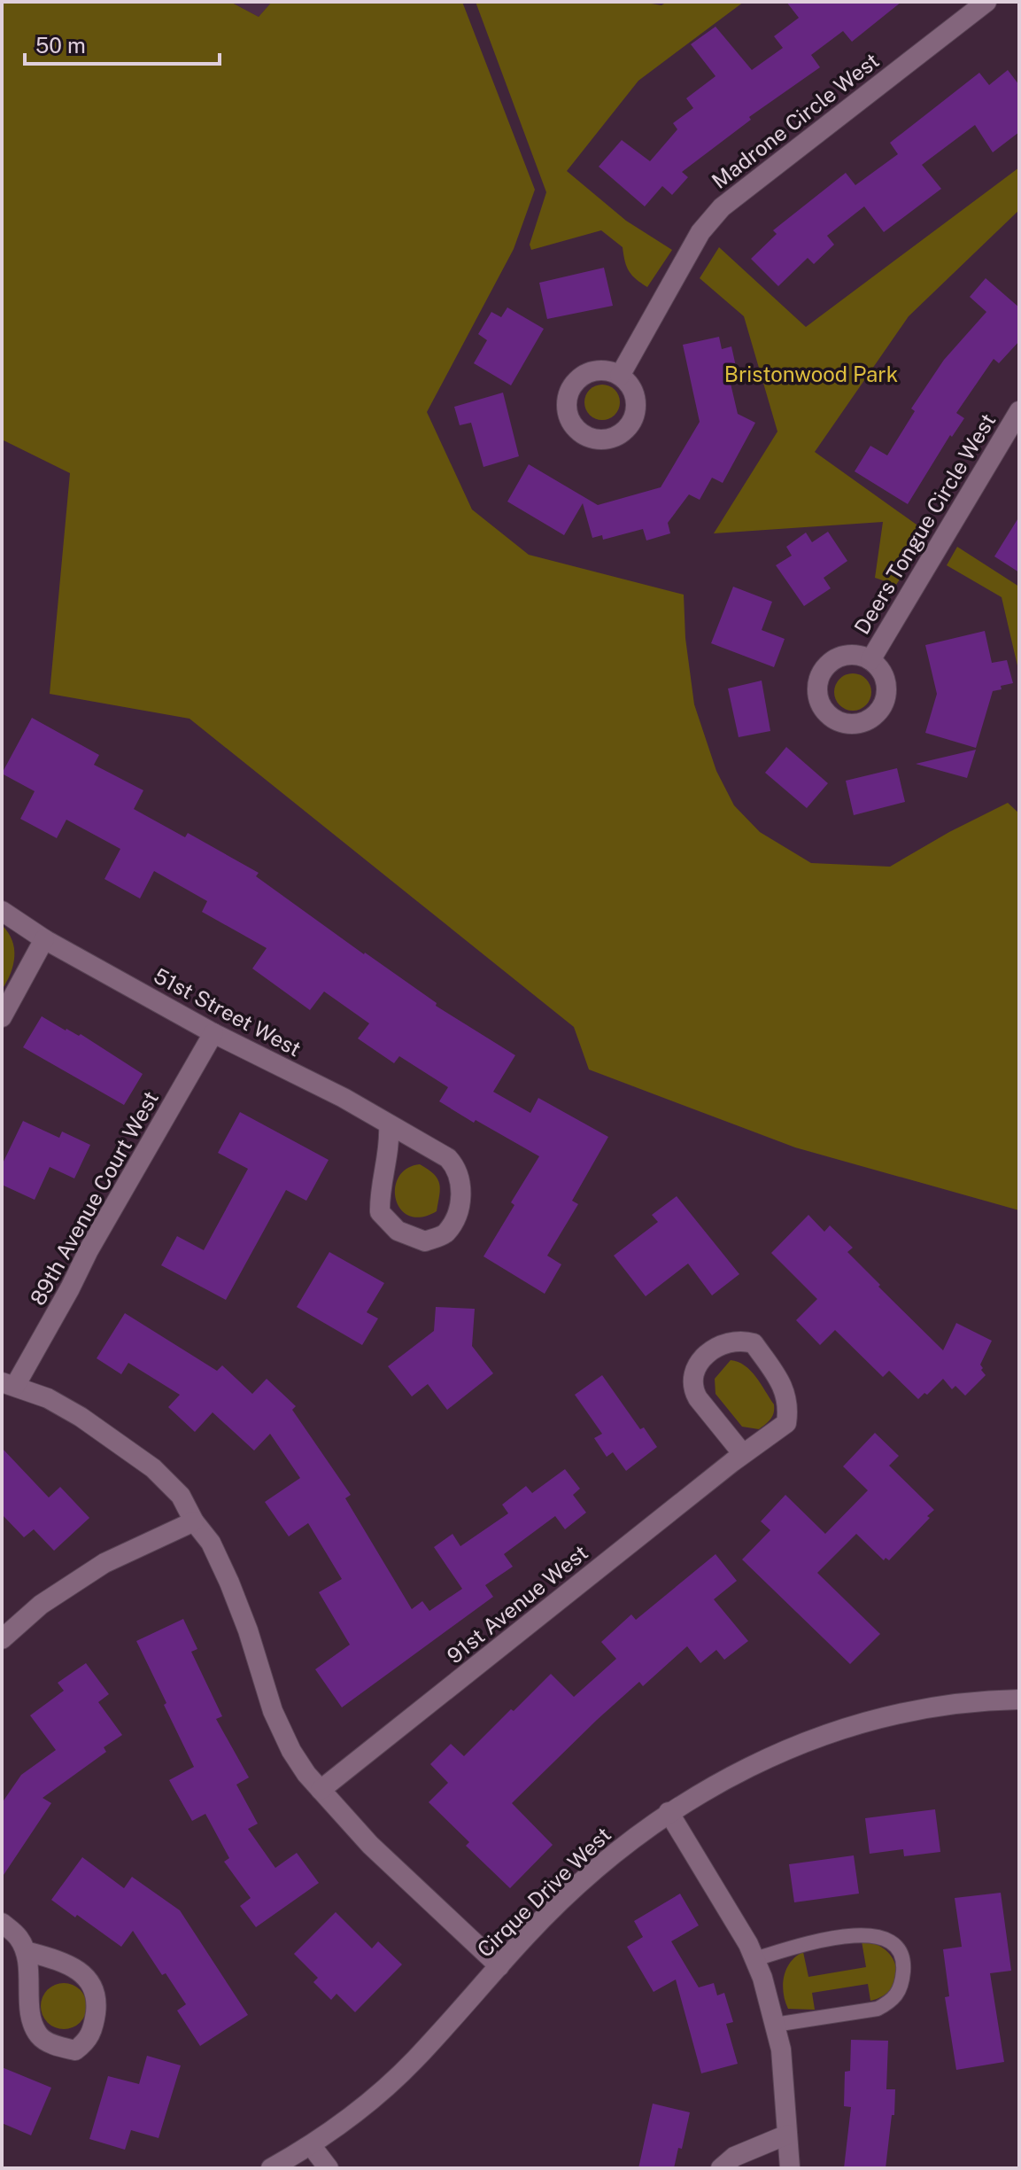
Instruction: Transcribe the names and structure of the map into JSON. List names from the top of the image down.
{
  "streets": {
    "street": [
      "Madrone Circle West",
      "Deers Tongue Circle West",
      "51st Street West",
      "89th Avenue Court West",
      "91st Avenue West",
      "Cirque Drive West"
    ]
  },
  "crossings": [
    ["51st Street West", "89th Avenue Court West"]
  ],
  "parks": ["Bristonwood Park"],
  "scale_bar": "50 m"
}
